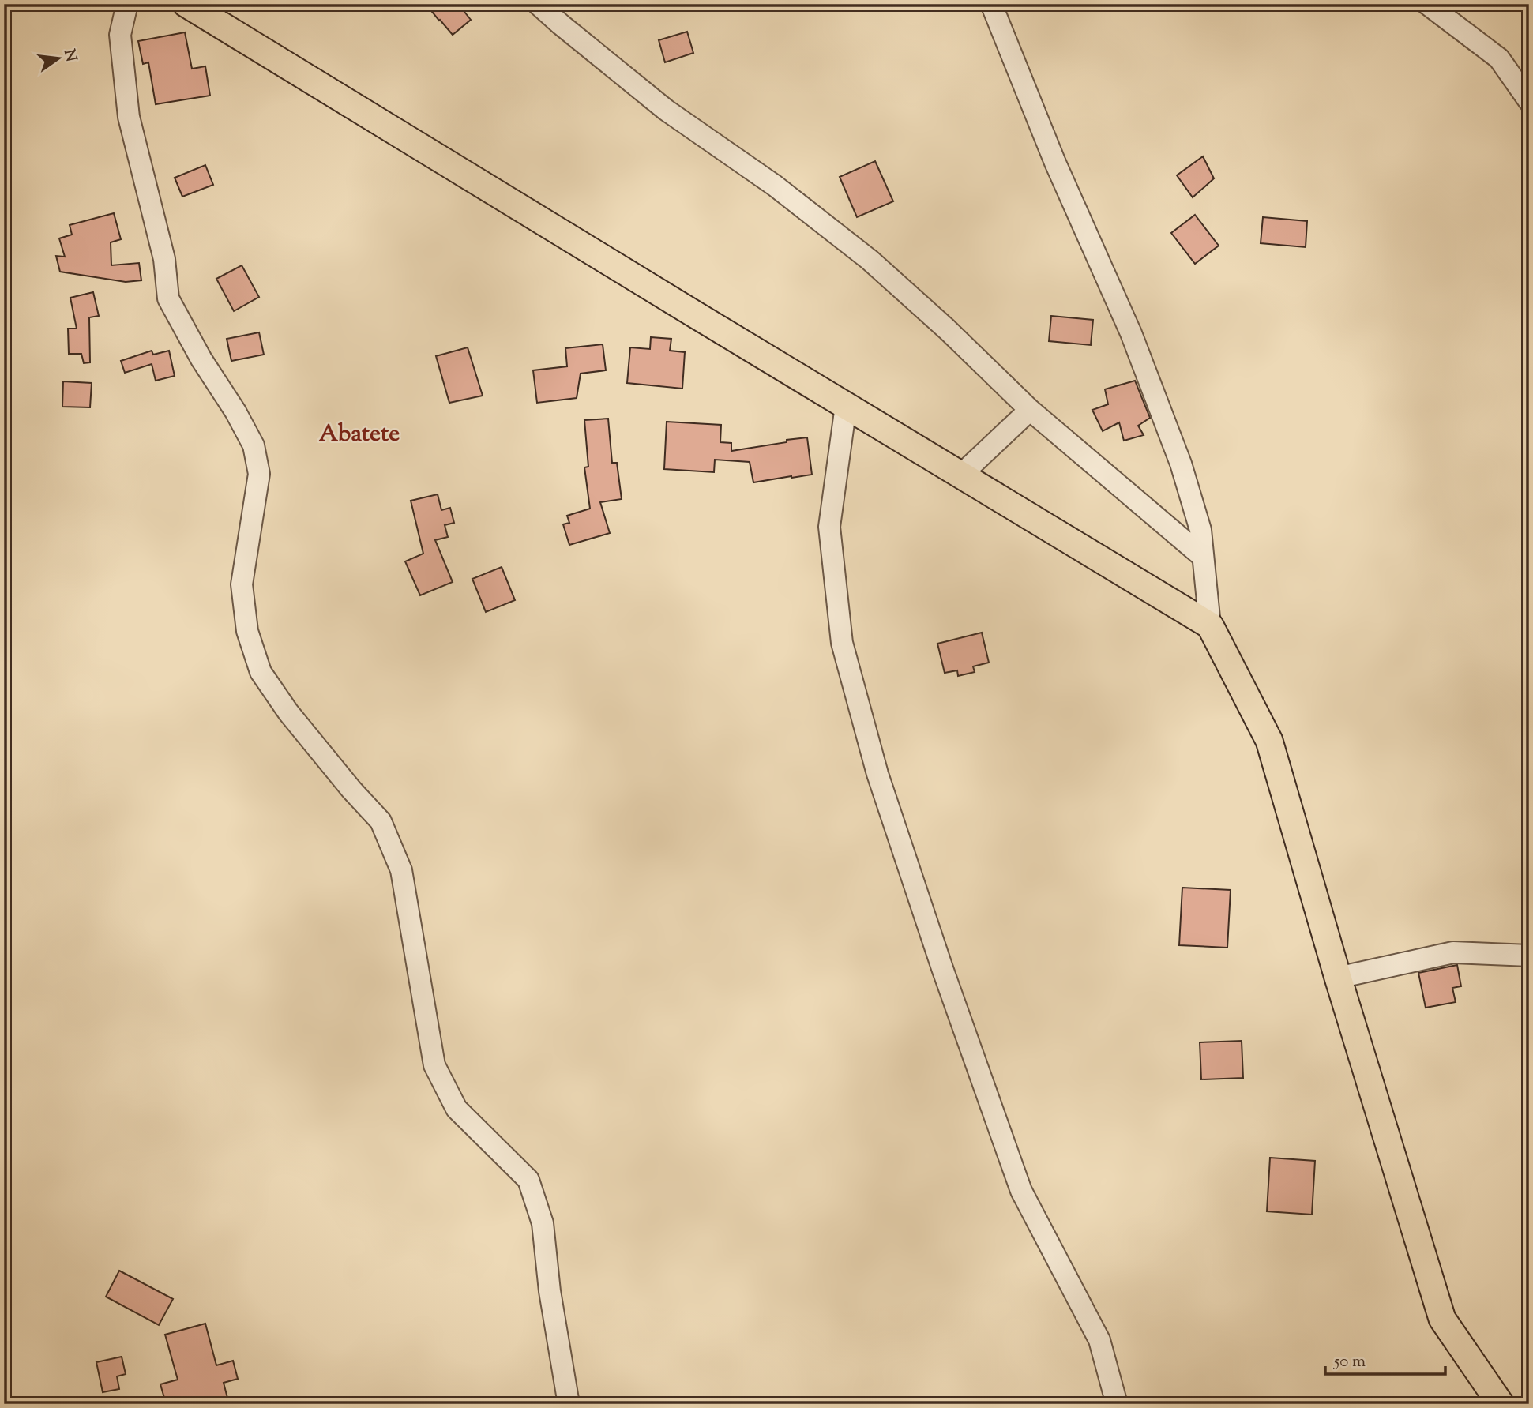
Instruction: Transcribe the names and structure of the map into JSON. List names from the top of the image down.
{
  "districts": ["Abatete"],
  "scale_bar": "50 m",
  "north": "right"
}
